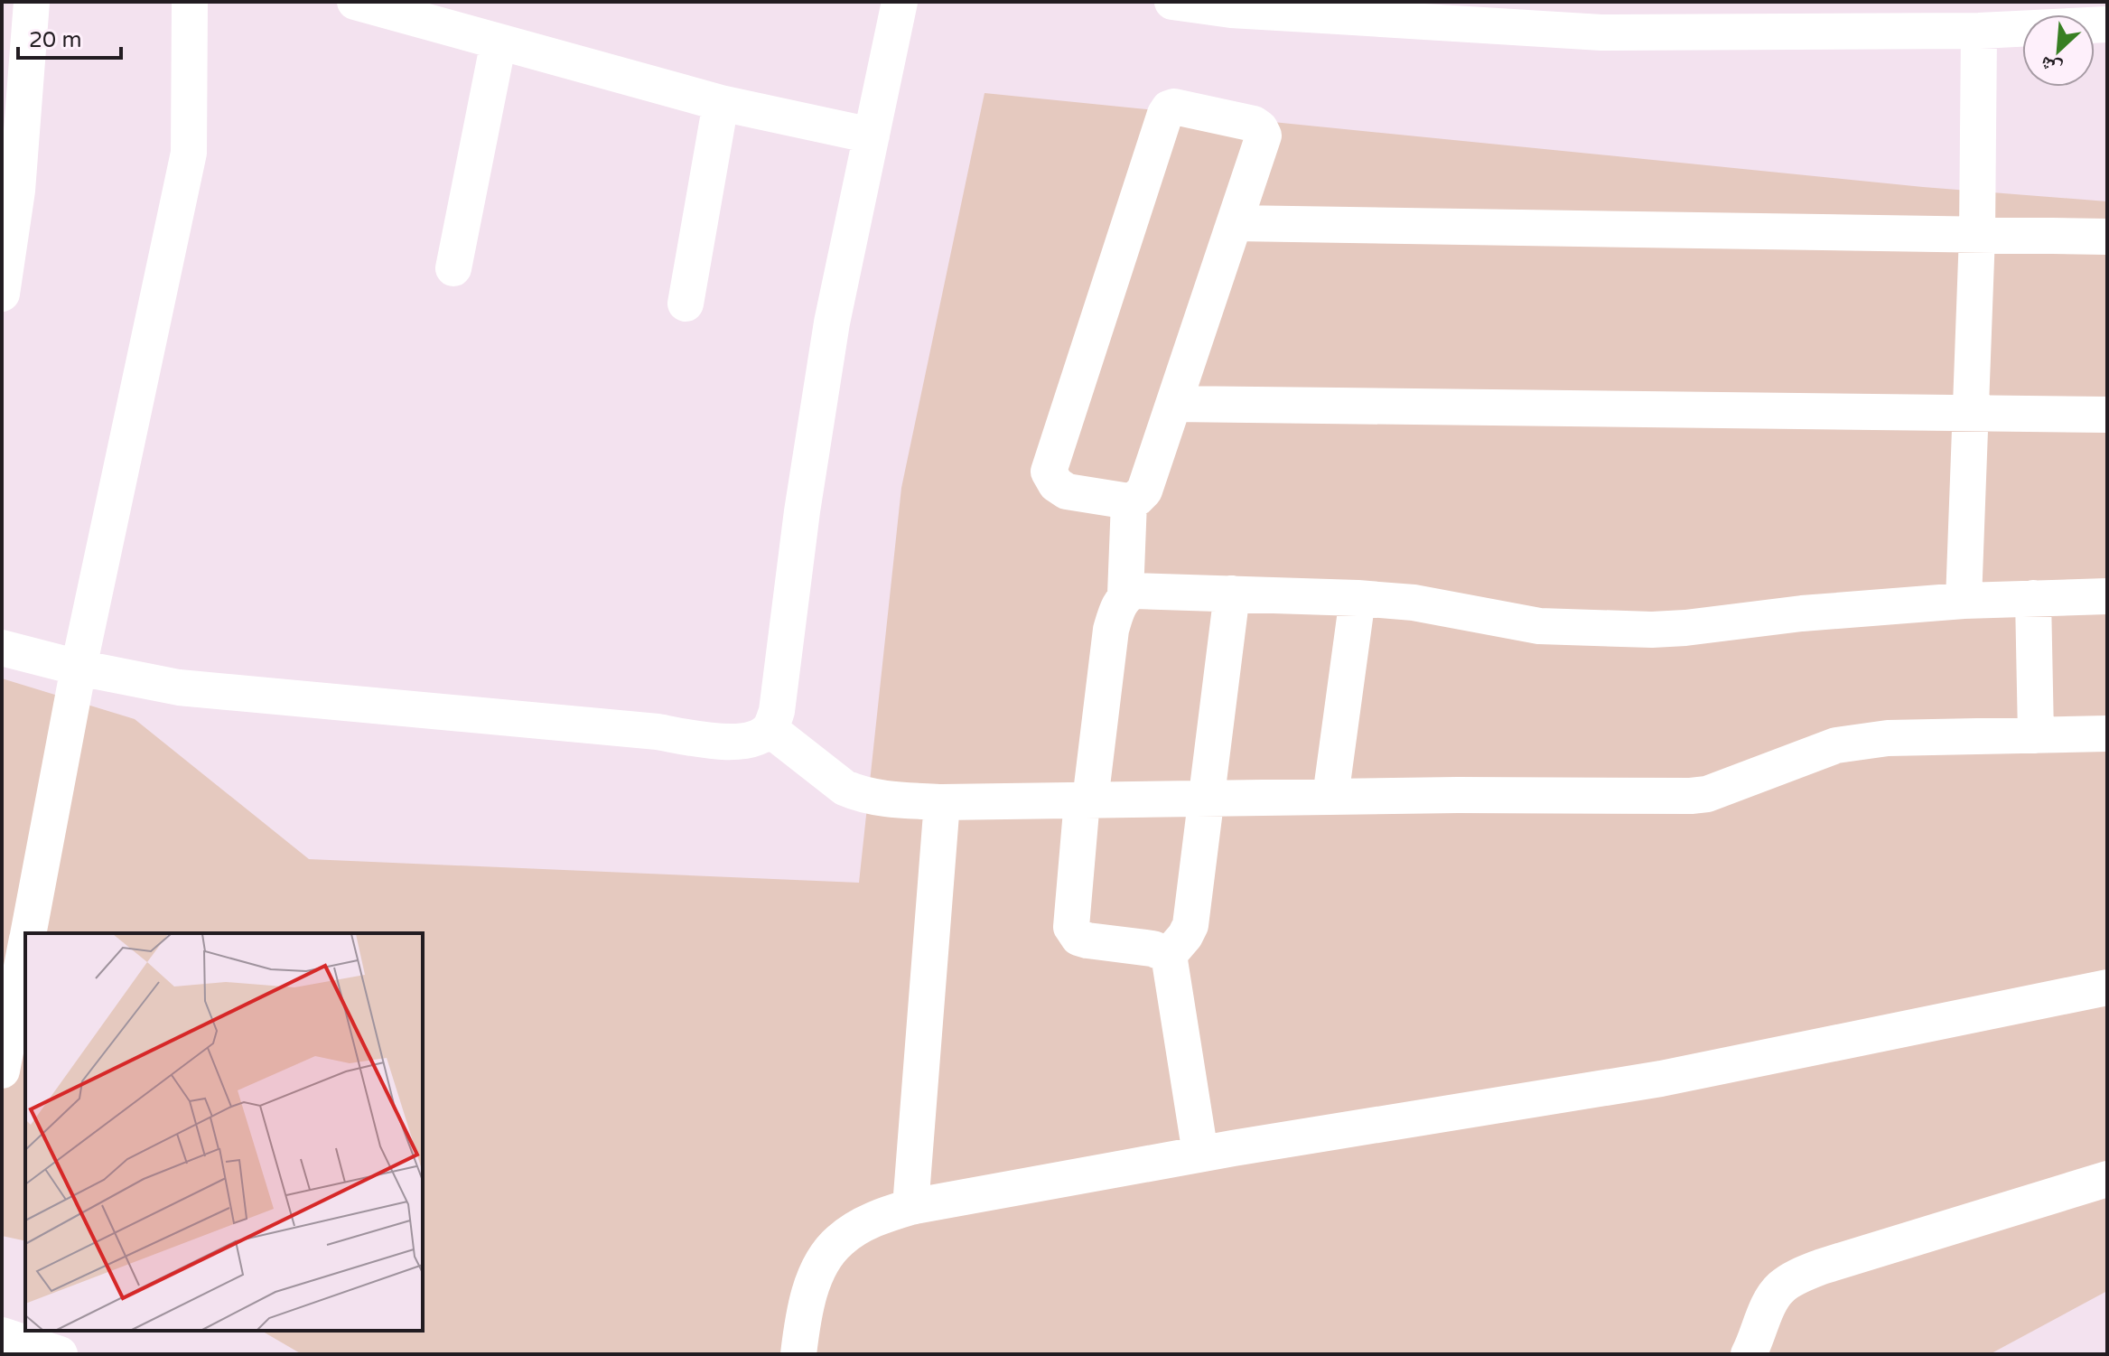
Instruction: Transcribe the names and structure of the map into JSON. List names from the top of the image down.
{
  "scale_bar": "20 m",
  "north": "bottom left"
}
